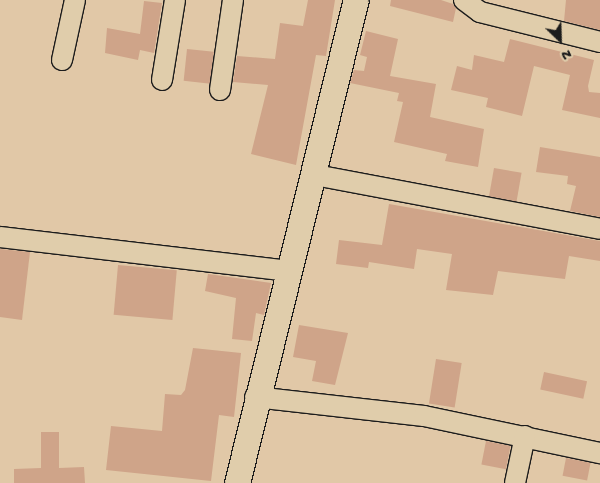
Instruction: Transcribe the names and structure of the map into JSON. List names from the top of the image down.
{
  "north": "bottom right"
}
